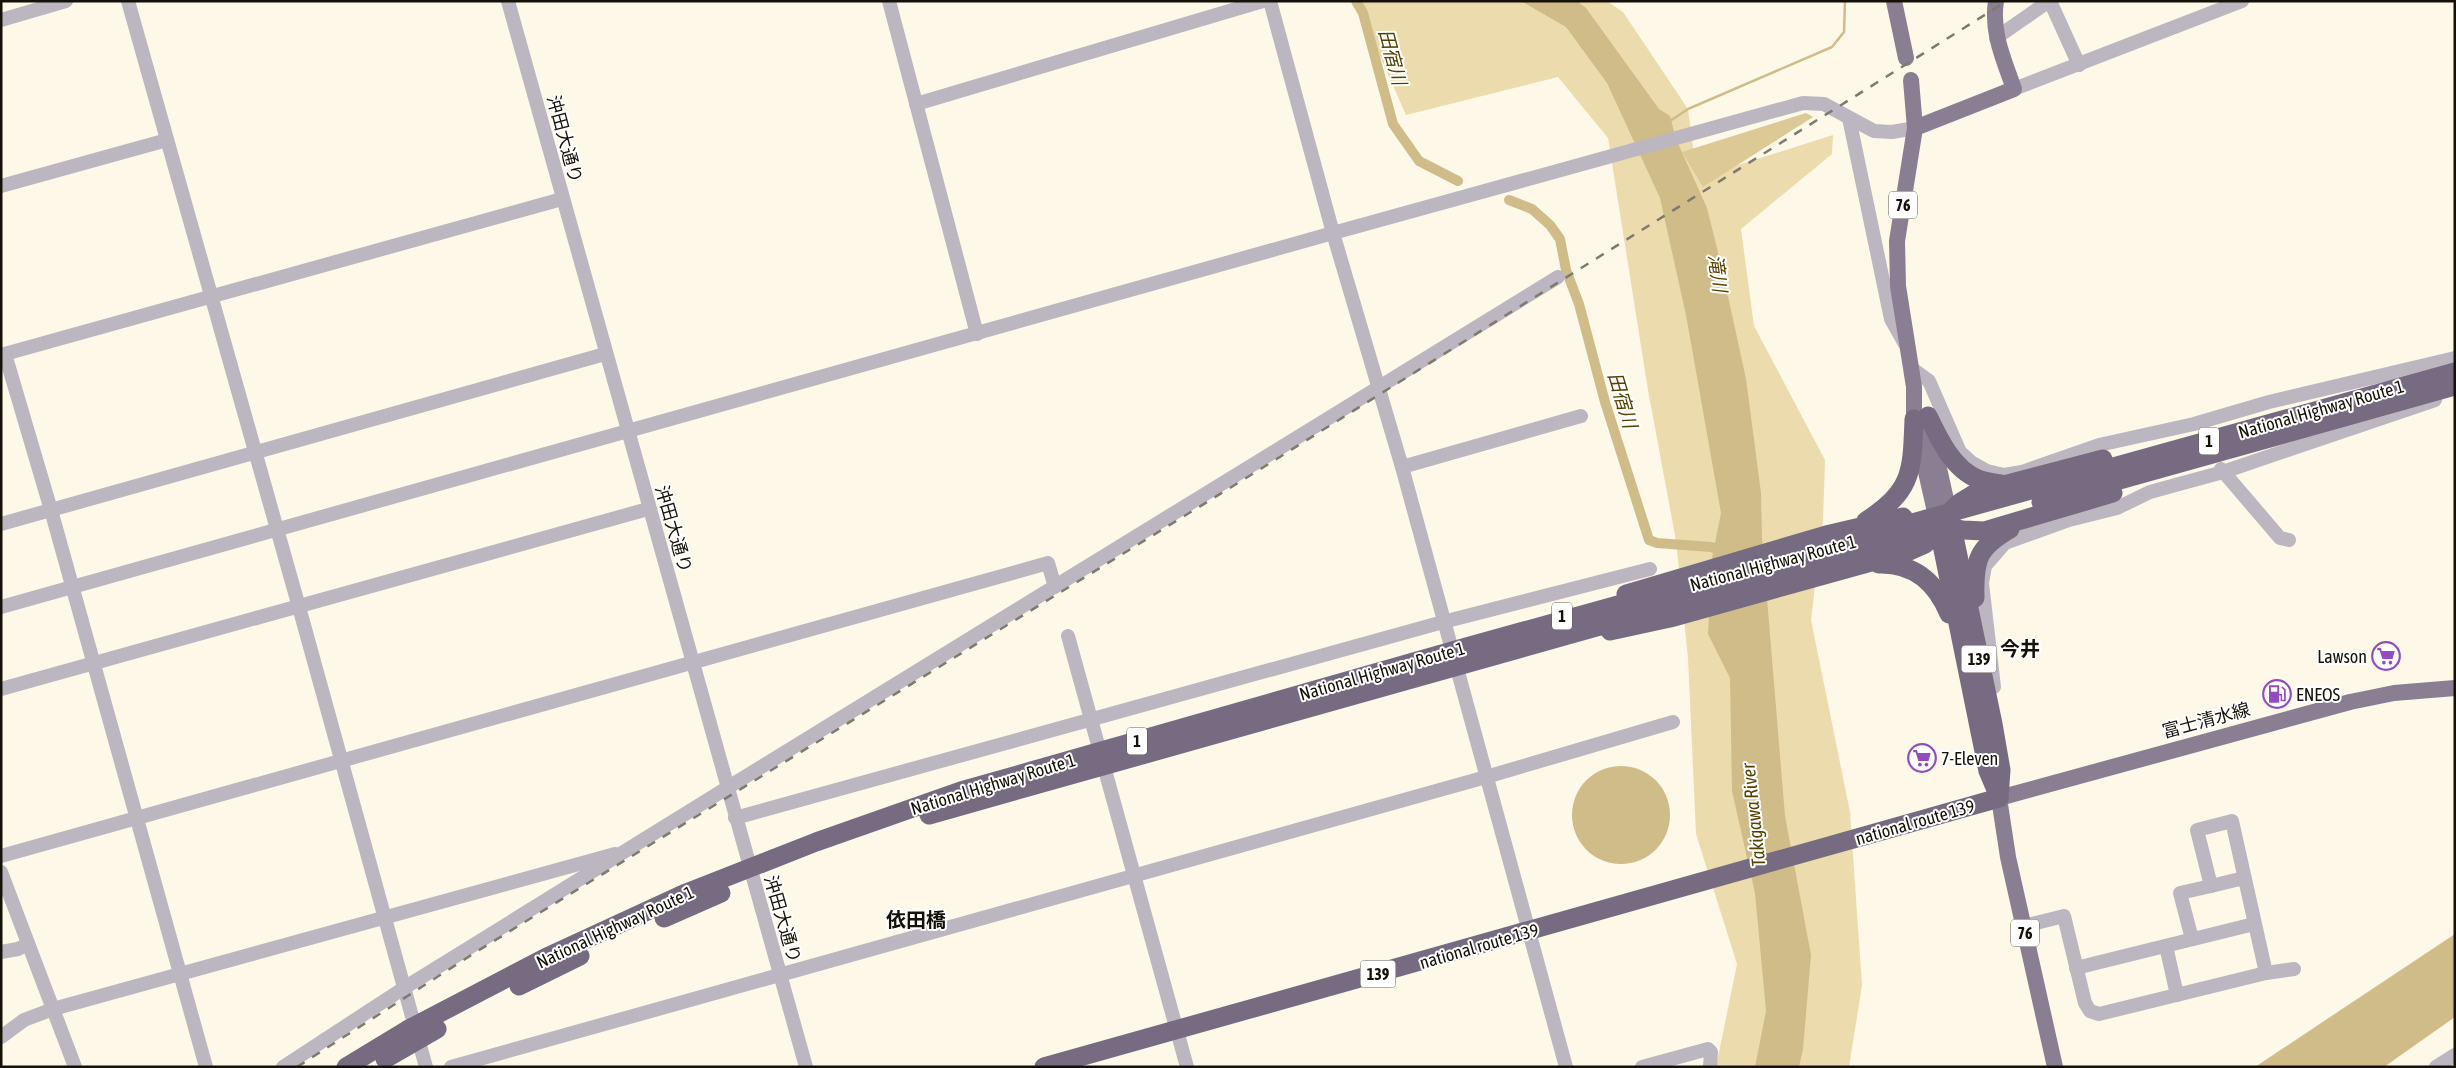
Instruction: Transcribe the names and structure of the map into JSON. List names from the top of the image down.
{
  "streets": {
    "highway": [
      "National Highway Route 1",
      "1",
      "139",
      "national route 139"
    ],
    "main road": ["76", "富士清水線"],
    "street": ["沖田大通り"]
  },
  "crossings": [
    ["76", "1"],
    ["76", "富士清水線"],
    ["76", "national route 139"],
    ["National Highway Route 1", "1"],
    ["1", "national route 139"],
    ["富士清水線", "national route 139"]
  ],
  "districts": ["今井", "依田橋"],
  "water": ["田宿川", "滝川", "Takigawa River"],
  "places": {
    "supermarket": ["Lawson", "7-Eleven"],
    "fuel station": ["ENEOS"]
  }
}
